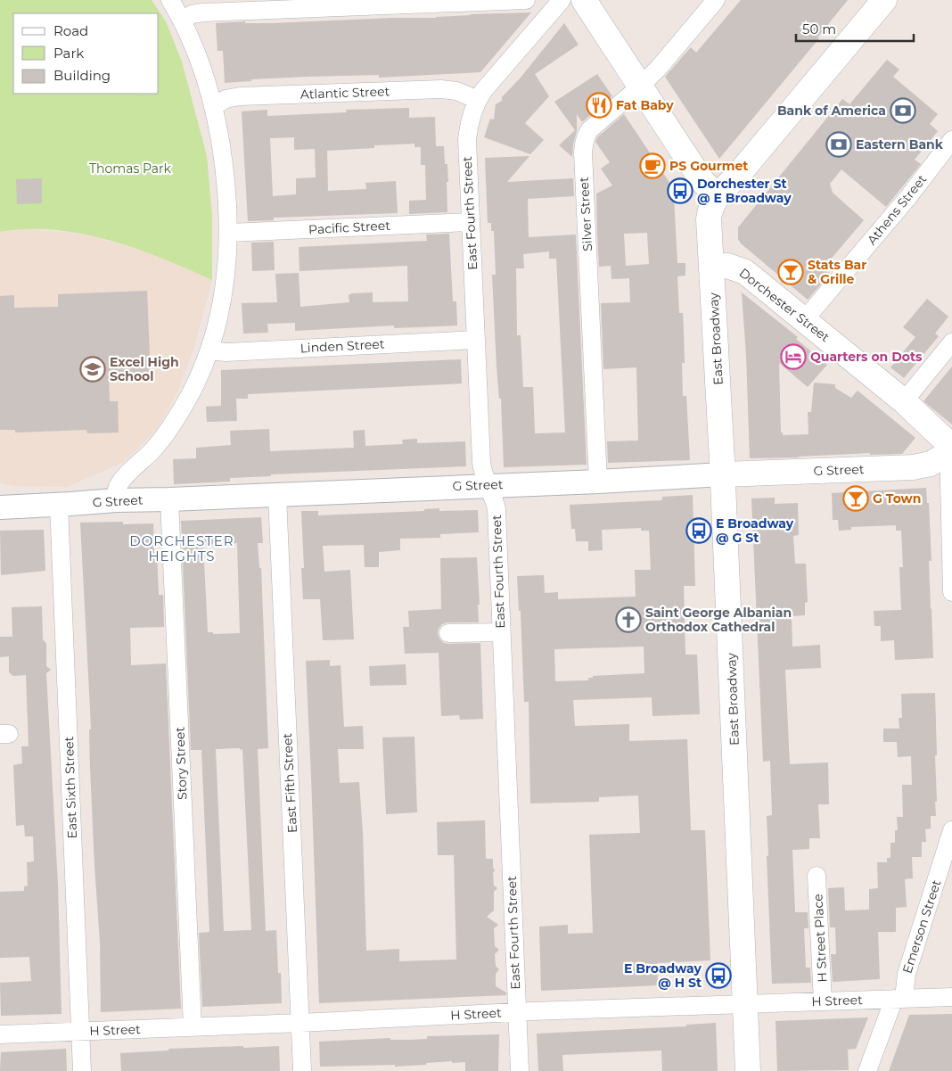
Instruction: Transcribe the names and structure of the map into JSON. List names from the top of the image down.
{
  "streets": {
    "main road": ["Dorchester Street", "East Broadway", "G Street"],
    "street": [
      "Atlantic Street",
      "Athens Street",
      "East Fourth Street",
      "Silver Street",
      "Pacific Street",
      "Linden Street",
      "Story Street",
      "East Fifth Street",
      "East Sixth Street",
      "Emerson Street",
      "H Street Place",
      "H Street"
    ]
  },
  "crossings": [
    ["Atlantic Street", "East Fourth Street"],
    ["Athens Street", "Dorchester Street"],
    ["East Fourth Street", "Pacific Street"],
    ["East Fourth Street", "Linden Street"],
    ["East Fourth Street", "G Street"],
    ["East Fourth Street", "H Street"],
    ["Silver Street", "G Street"],
    ["Dorchester Street", "East Broadway"],
    ["East Broadway", "G Street"],
    ["East Broadway", "H Street"],
    ["G Street", "Story Street"],
    ["G Street", "East Fifth Street"],
    ["G Street", "East Sixth Street"],
    ["Story Street", "H Street"],
    ["East Fifth Street", "H Street"],
    ["East Sixth Street", "H Street"],
    ["Emerson Street", "H Street"],
    ["H Street Place", "H Street"]
  ],
  "districts": ["DORCHESTER HEIGHTS"],
  "parks": ["Thomas Park"],
  "places": {
    "restaurant": ["Fat Baby"],
    "bank": ["Bank of America", "Eastern Bank"],
    "cafe": ["PS Gourmet"],
    "bus stop": ["Dorchester St @ E Broadway", "E Broadway @ G St", "E Broadway @ H St"],
    "bar": ["Stats Bar & Grille", "G Town"],
    "hotel": ["Quarters on Dots"],
    "school or university": ["Excel High School"],
    "church": ["Saint George Albanian Orthodox Cathedral"]
  },
  "legend": ["Road", "Park", "Building"],
  "scale_bar": "50 m"
}
